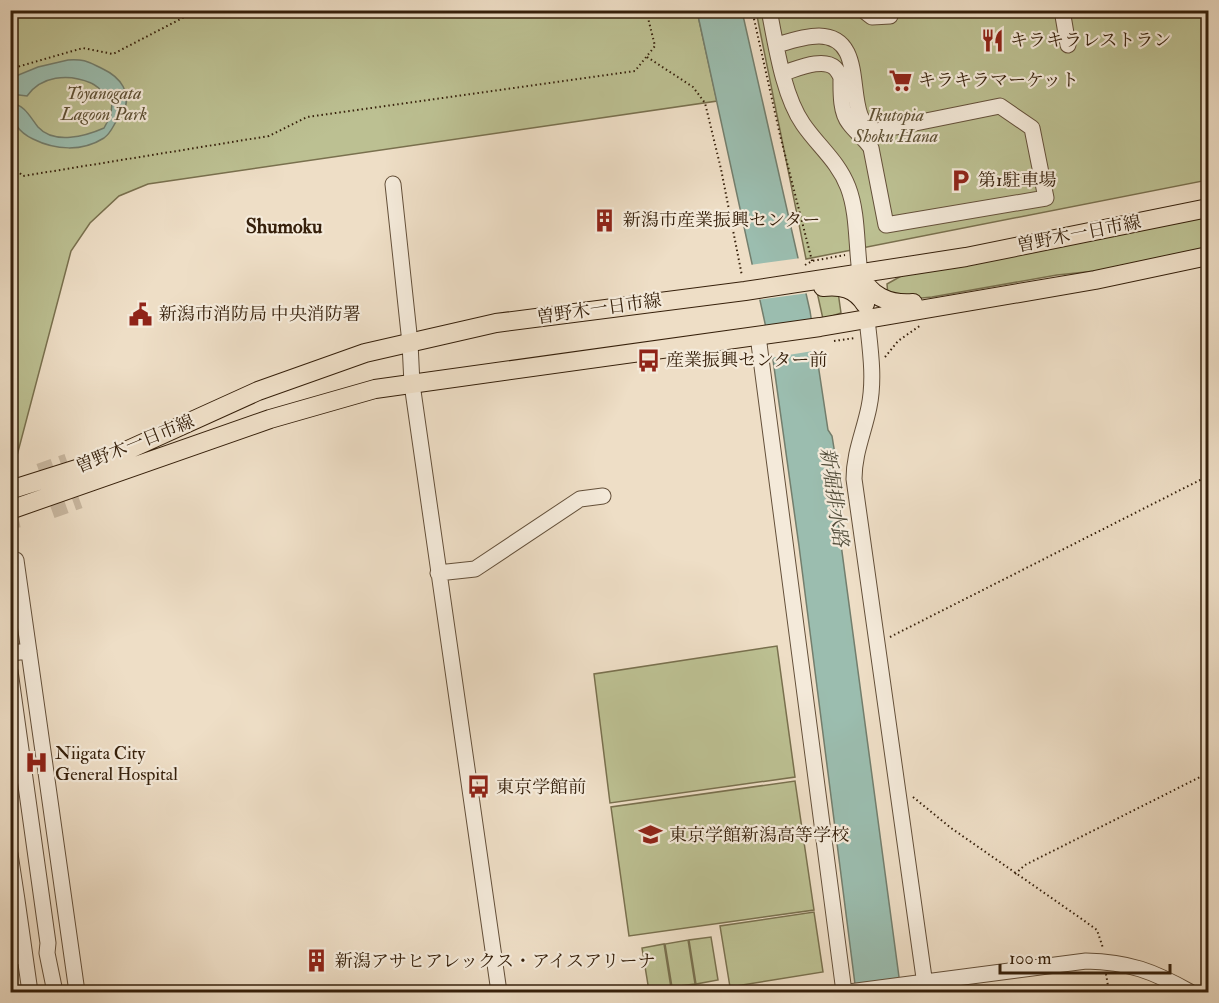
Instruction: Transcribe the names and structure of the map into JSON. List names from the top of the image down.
{
  "streets": {
    "main road": ["曽野木一日市線"]
  },
  "districts": ["Shumoku"],
  "water": ["新堀排水路"],
  "parks": ["Toyanogata Lagoon Park", "Ikutopia Shoku Hana"],
  "places": {
    "restaurant": ["キラキラレストラン"],
    "supermarket": ["キラキラマーケット"],
    "parking": ["第1駐車場"],
    "building": ["新潟市産業振興センター", "新潟アサヒアレックス・アイスアリーナ"],
    "public building": ["新潟市消防局 中央消防署"],
    "bus stop": ["産業振興センター前", "東京学館前"],
    "hospital": ["Niigata City General Hospital"],
    "school or university": ["東京学館新潟高等学校"]
  },
  "scale_bar": "100 m"
}
